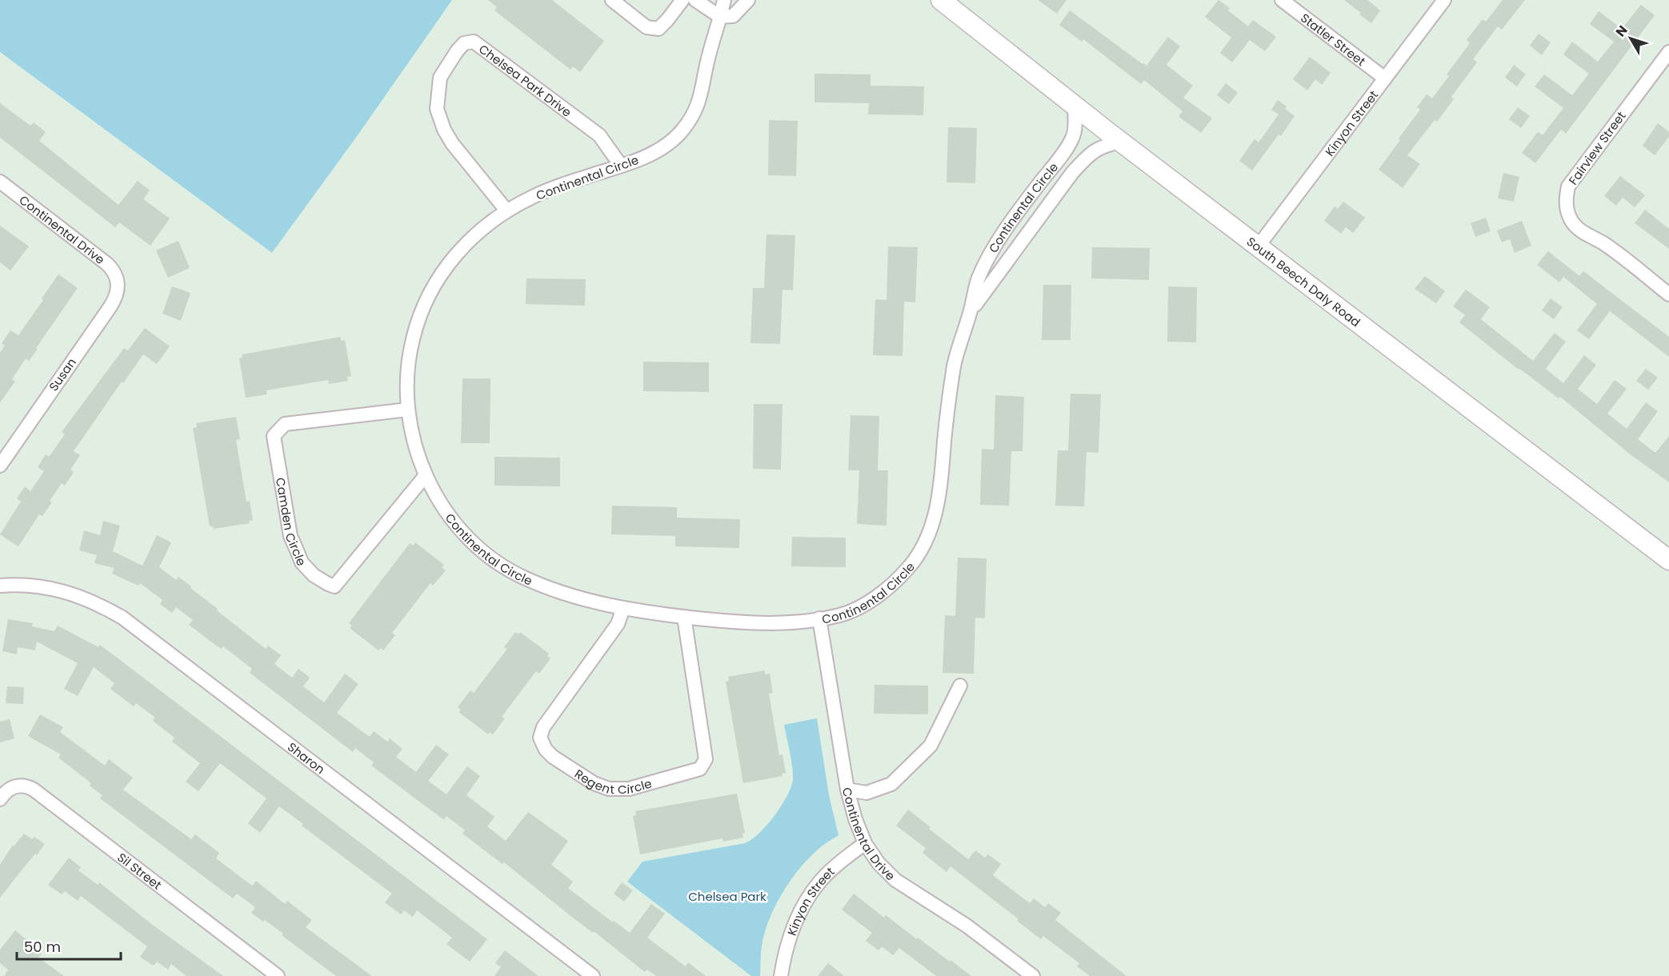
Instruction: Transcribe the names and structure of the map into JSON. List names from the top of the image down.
{
  "streets": {
    "street": [
      "Statler Street",
      "Chelsea Park Drive",
      "Kinyon Street",
      "Fairview Street",
      "Continental Circle",
      "Continental Drive",
      "South Beech Daly Road",
      "Susan",
      "Camden Circle",
      "Sharon",
      "Regent Circle",
      "Sil Street"
    ]
  },
  "crossings": [
    ["Statler Street", "Kinyon Street"],
    ["Chelsea Park Drive", "Continental Circle"],
    ["Kinyon Street", "Continental Drive"],
    ["Kinyon Street", "South Beech Daly Road"],
    ["Continental Circle", "Continental Drive"],
    ["Continental Circle", "South Beech Daly Road"],
    ["Continental Circle", "Camden Circle"],
    ["Continental Circle", "Regent Circle"],
    ["Continental Drive", "Susan"]
  ],
  "parks": ["Chelsea Park"],
  "scale_bar": "50 m",
  "north": "top left"
}
